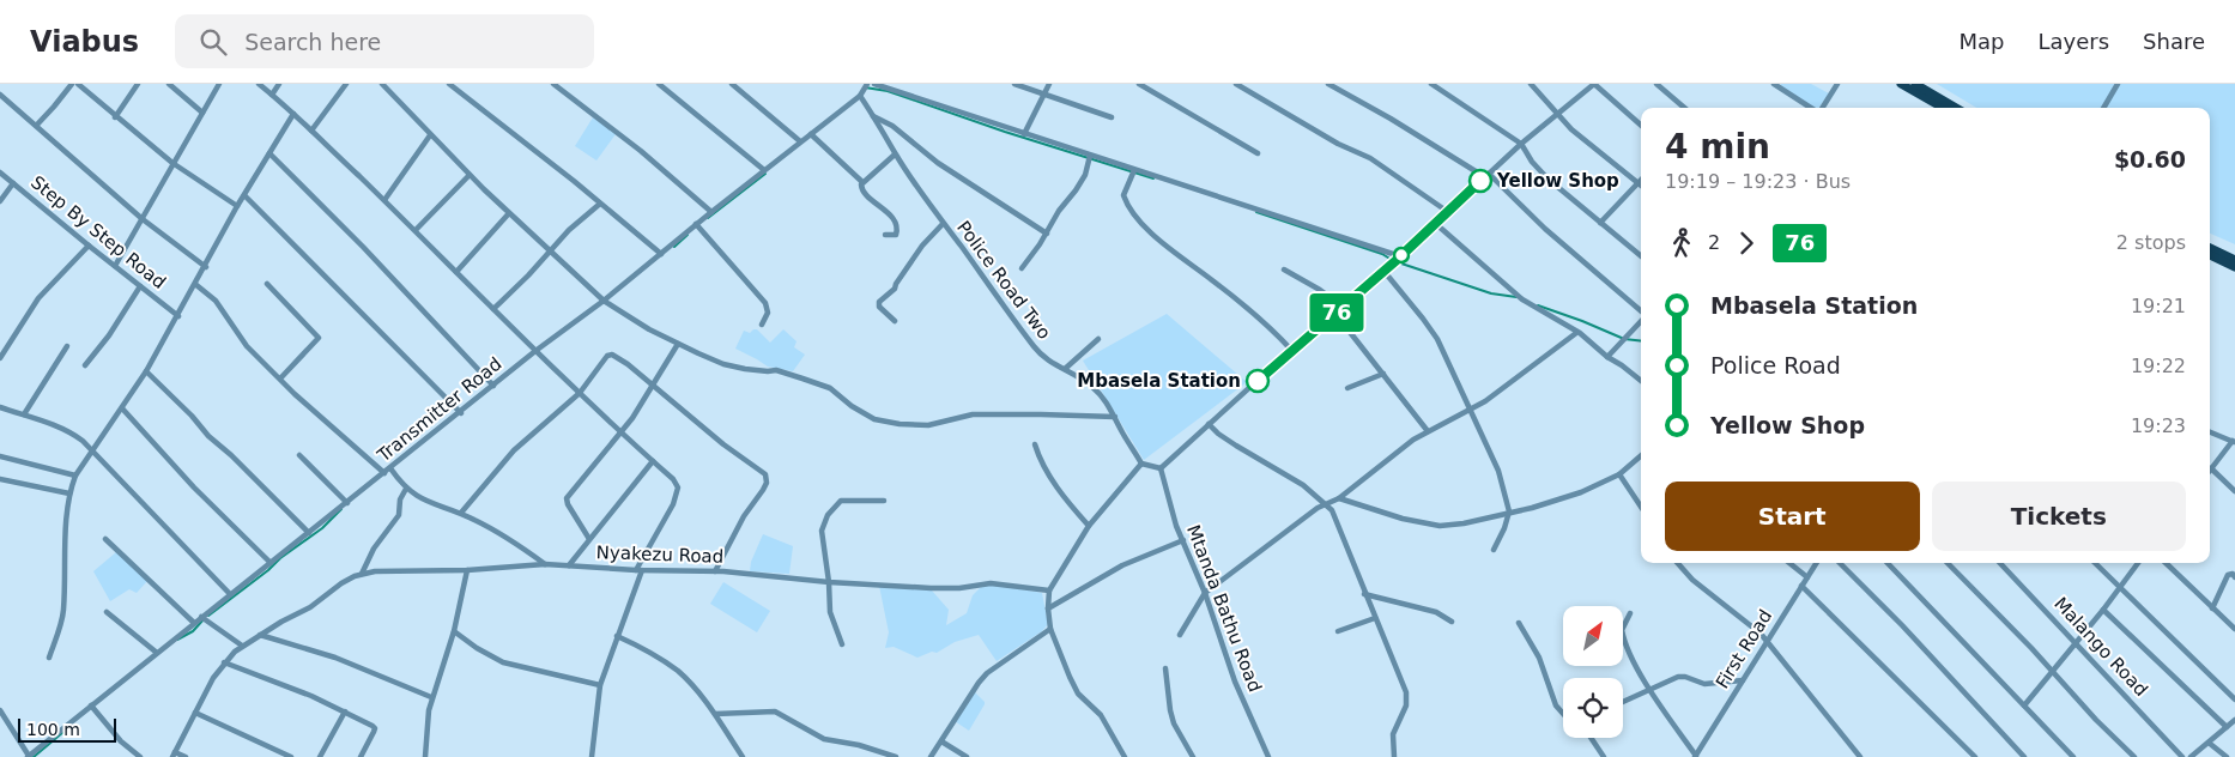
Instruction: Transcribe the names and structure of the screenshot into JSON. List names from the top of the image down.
{
  "streets": {
    "street": [
      "Step By Step Road",
      "Police Road Two",
      "Transmitter Road",
      "Nyakezu Road",
      "Mtanda Bathu Road",
      "Malango Road",
      "First Road"
    ]
  },
  "crossings": [
    ["Police Road Two", "Transmitter Road"]
  ],
  "places": ["Yellow Shop", "Mbasela Station"],
  "lines": ["bus line 76"],
  "scale_bar": "100 m",
  "north": "top right",
  "page": {
    "header": "Viabus",
    "search": "Search here",
    "nav": ["Map", "Layers", "Share"],
    "on_map": "76",
    "heading": ["4 min", "19:19 – 19:23 · Bus", "$0.60"],
    "legs": ["2", "76", "2 stops"],
    "list": [
      {
        "name": "Mbasela Station",
        "value": "19:21"
      },
      {
        "name": "Police Road",
        "value": "19:22"
      },
      {
        "name": "Yellow Shop",
        "value": "19:23"
      }
    ],
    "buttons": ["Start", "Tickets"],
    "scale": "100 m"
  }
}
